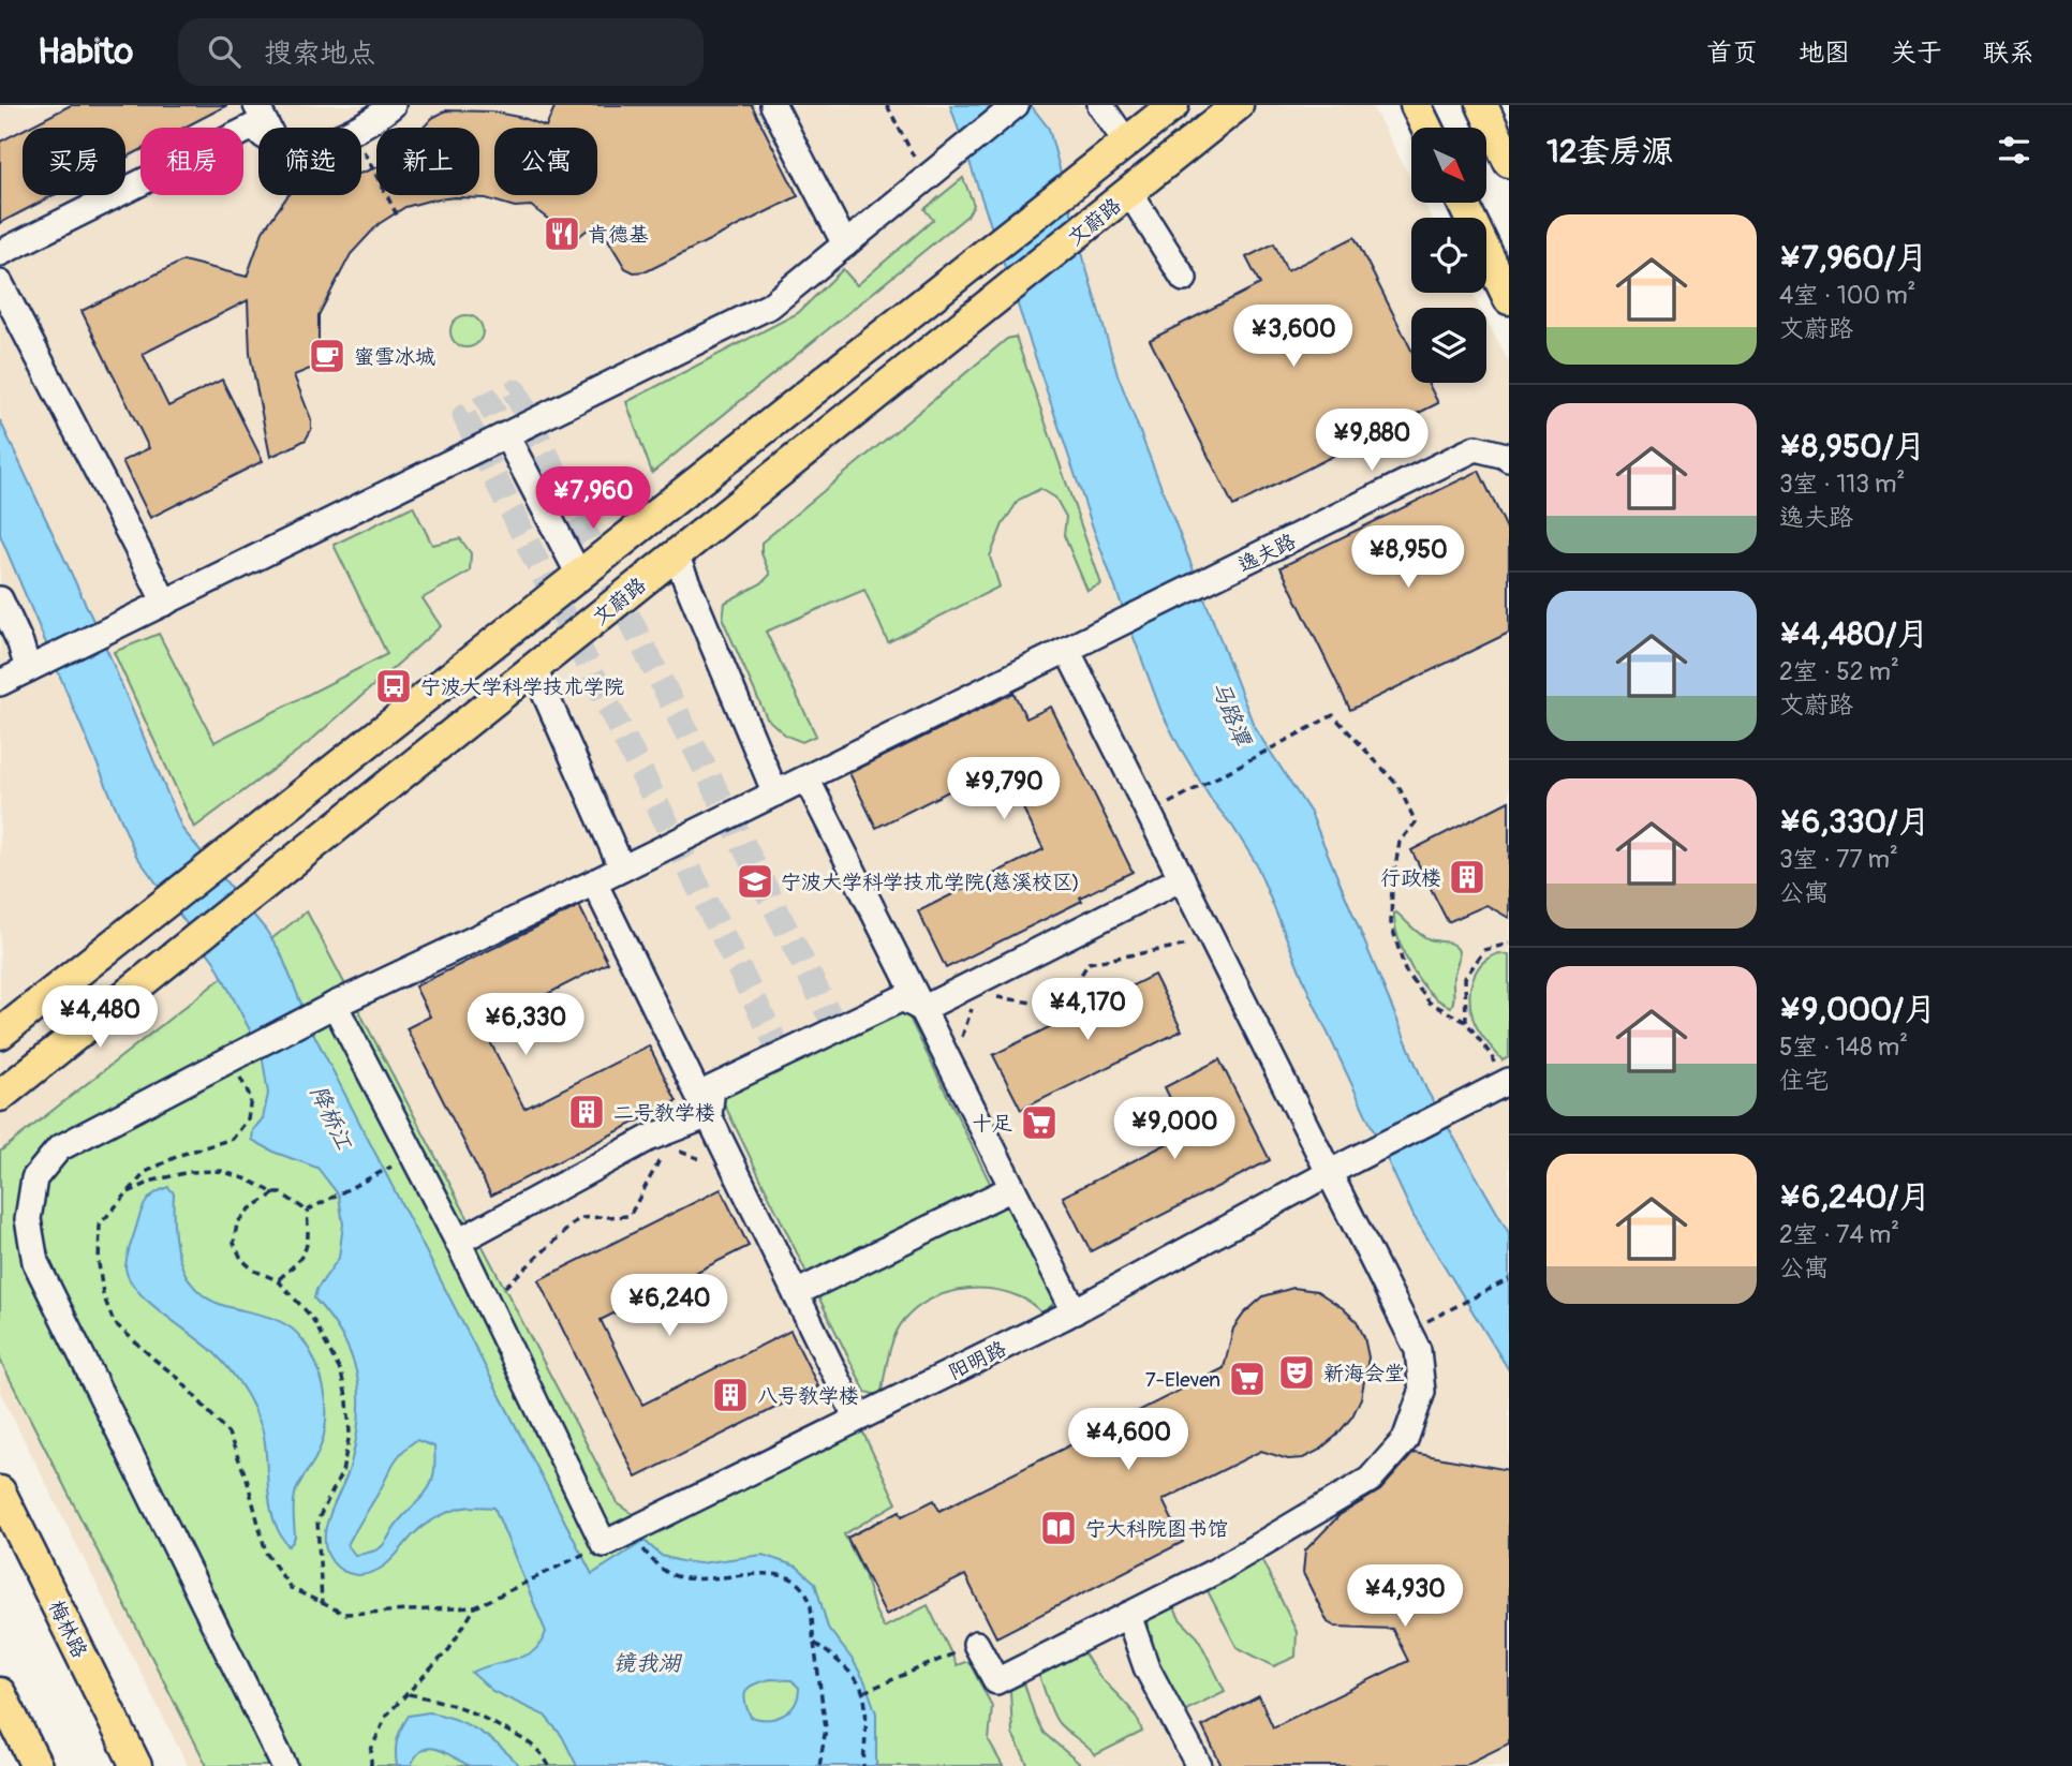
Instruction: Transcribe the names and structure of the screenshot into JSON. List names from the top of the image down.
{
  "streets": {
    "main road": ["文蔚路", "梅林路"],
    "street": ["逸夫路", "阳明路"]
  },
  "water": ["马路潭", "降桥江", "镜我湖"],
  "places": {
    "restaurant": ["肯德基"],
    "cafe": ["蜜雪冰城"],
    "bus stop": ["宁波大学科学技术学院"],
    "building": ["行政楼", "二号教学楼", "八号教学楼"],
    "school or university": ["宁波大学科学技术学院(慈溪校区)"],
    "supermarket": ["十足", "7-Eleven"],
    "theatre": ["新海会堂"],
    "library": ["宁大科院图书馆"]
  },
  "north": "bottom right",
  "page": {
    "header": "Habito",
    "search": "搜索地点",
    "nav": [
      "首页",
      "地图",
      "关于",
      "联系"
    ],
    "heading": "12套房源",
    "chip": [
      "买房",
      "租房",
      "筛选",
      "新上",
      "公寓"
    ],
    "list": [
      {
        "name": "¥7,960/月",
        "note": "4室 · 100 m² · 文蔚路"
      },
      {
        "name": "¥8,950/月",
        "note": "3室 · 113 m² · 逸夫路"
      },
      {
        "name": "¥4,480/月",
        "note": "2室 · 52 m² · 文蔚路"
      },
      {
        "name": "¥6,330/月",
        "note": "3室 · 77 m² · 公寓"
      },
      {
        "name": "¥9,000/月",
        "note": "5室 · 148 m² · 住宅"
      },
      {
        "name": "¥6,240/月",
        "note": "2室 · 74 m² · 公寓"
      }
    ],
    "price": [
      "¥3,600",
      "¥9,880",
      "¥7,960",
      "¥8,950",
      "¥9,790",
      "¥4,170",
      "¥4,480",
      "¥6,330",
      "¥9,000",
      "¥6,240",
      "¥4,600",
      "¥4,930"
    ]
  }
}
